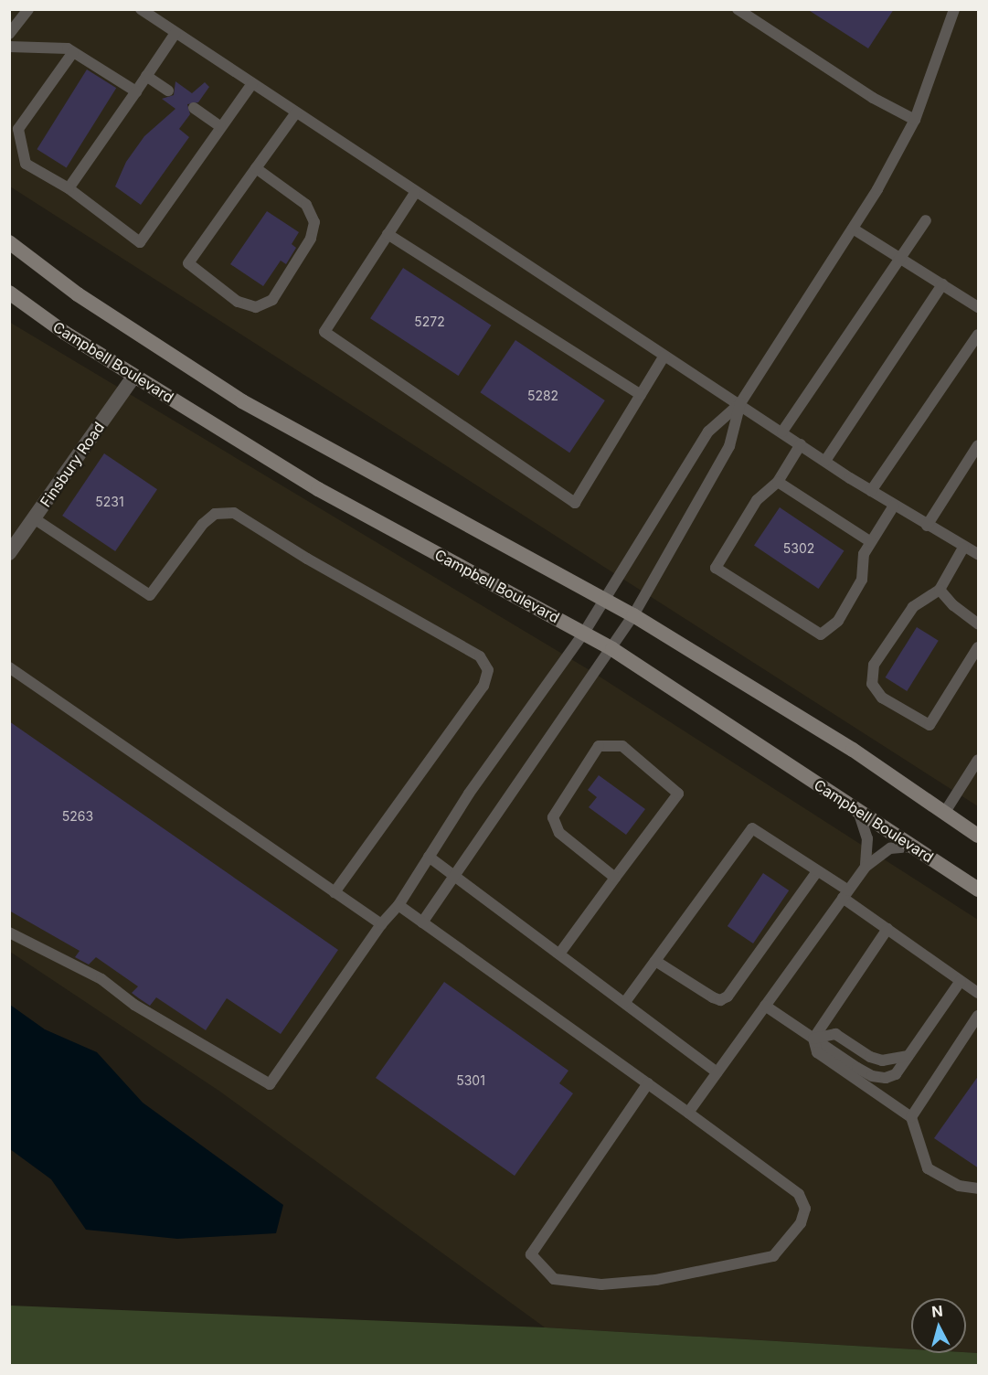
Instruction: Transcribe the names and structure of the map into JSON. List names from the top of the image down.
{
  "streets": {
    "main road": ["Campbell Boulevard"],
    "street": ["Finsbury Road"]
  },
  "crossings": [
    ["Campbell Boulevard", "Finsbury Road"]
  ],
  "house_numbers": [
    "5272",
    "5282",
    "5231",
    "5302",
    "5263",
    "5301"
  ],
  "north": "top"
}
